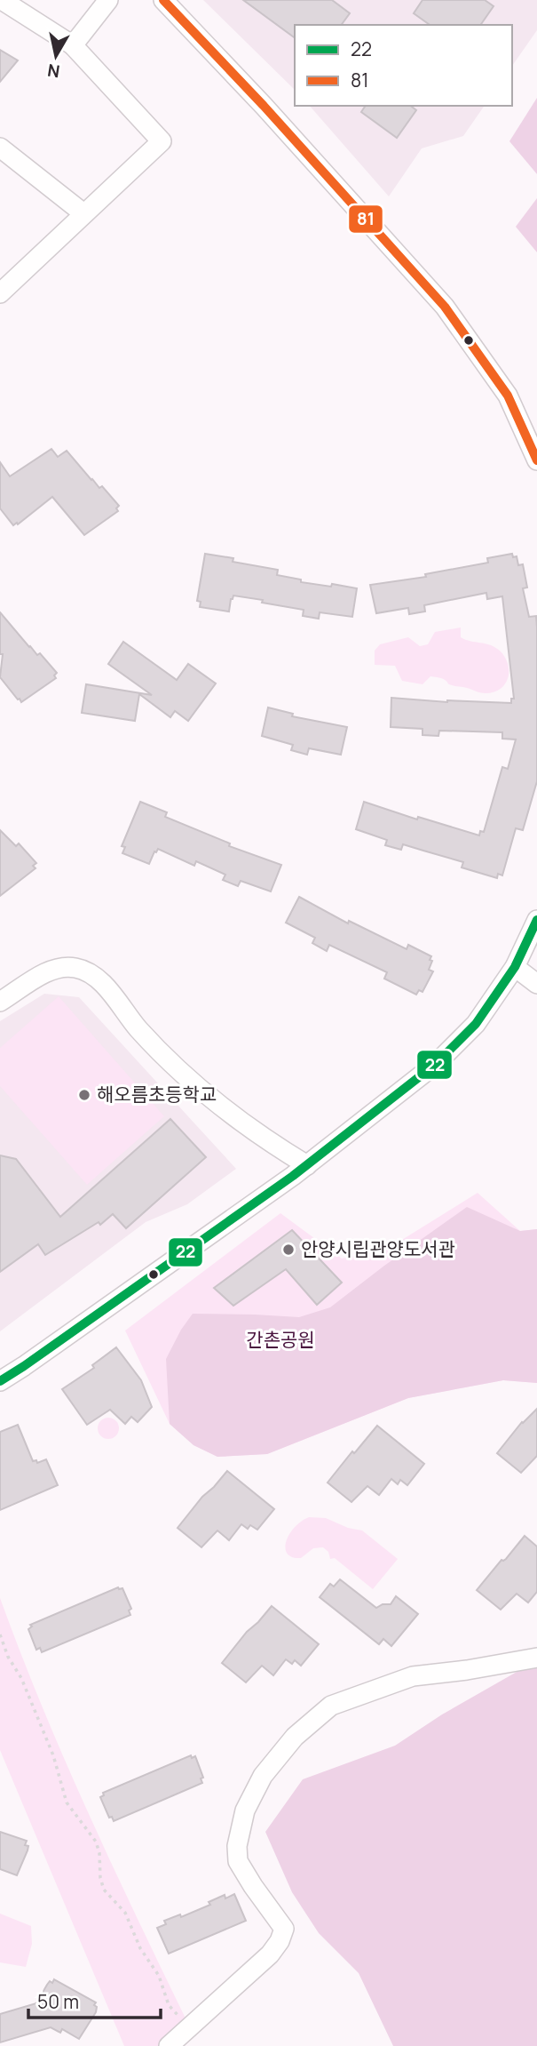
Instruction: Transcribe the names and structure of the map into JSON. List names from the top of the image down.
{
  "parks": ["간촌공원"],
  "places": ["해오름초등학교", "안양시립관양도서관"],
  "lines": ["transit line 81", "transit line 22"],
  "legend": ["22", "81"],
  "scale_bar": "50 m",
  "north": "bottom"
}
